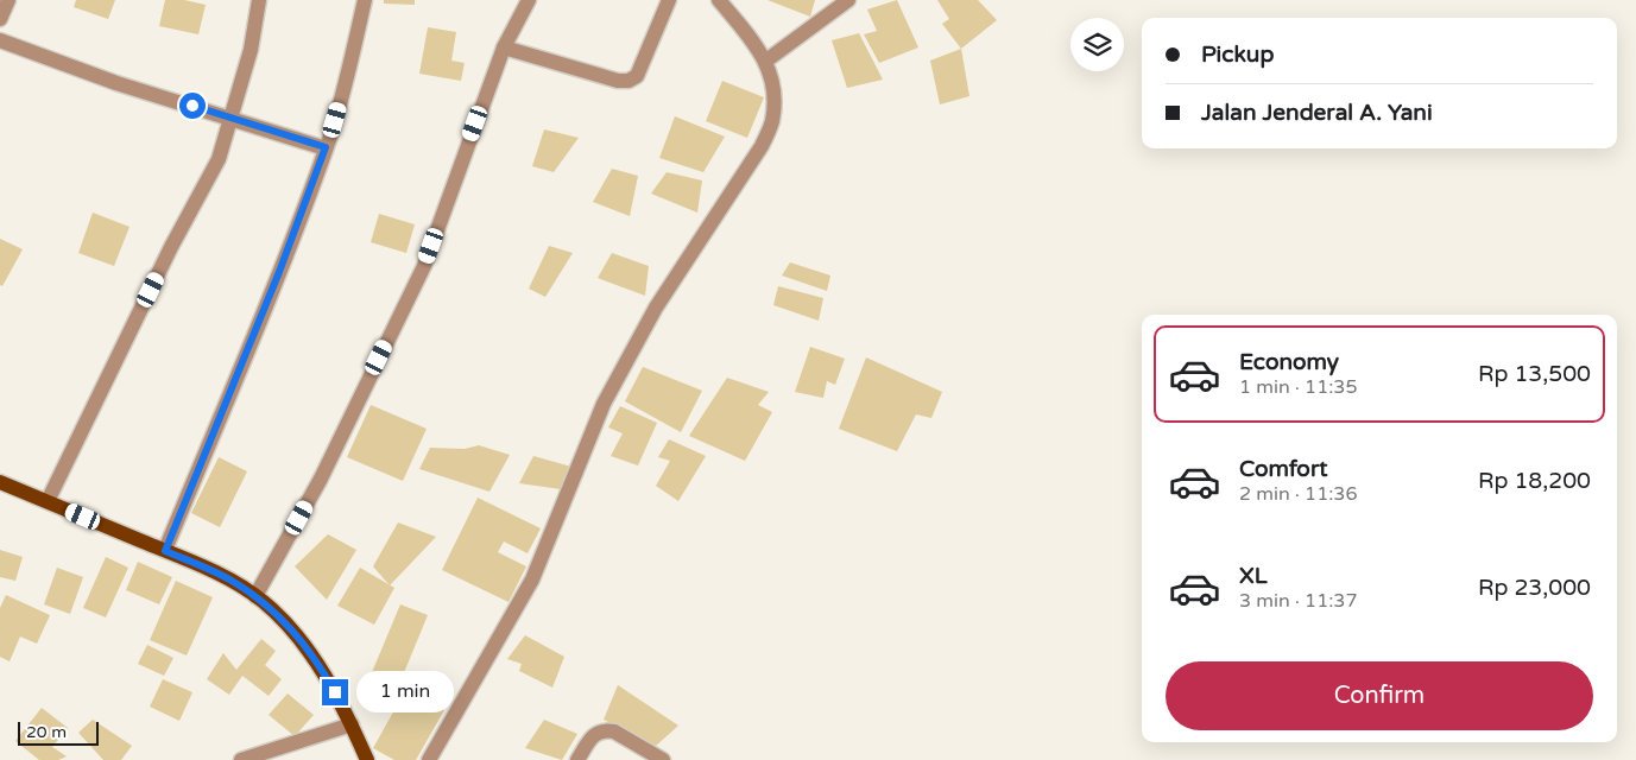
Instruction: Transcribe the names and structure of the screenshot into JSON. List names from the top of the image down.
{
  "scale_bar": "20 m",
  "page": {
    "banner": ["Pickup", "Jalan Jenderal A. Yani"],
    "list": [
      {
        "name": "Economy",
        "note": "1 min · 11:35",
        "value": "Rp 13,500"
      },
      {
        "name": "Comfort",
        "note": "2 min · 11:36",
        "value": "Rp 18,200"
      },
      {
        "name": "XL",
        "note": "3 min · 11:37",
        "value": "Rp 23,000"
      }
    ],
    "buttons": "Confirm",
    "bubble": "1 min",
    "scale": "20 m"
  }
}
